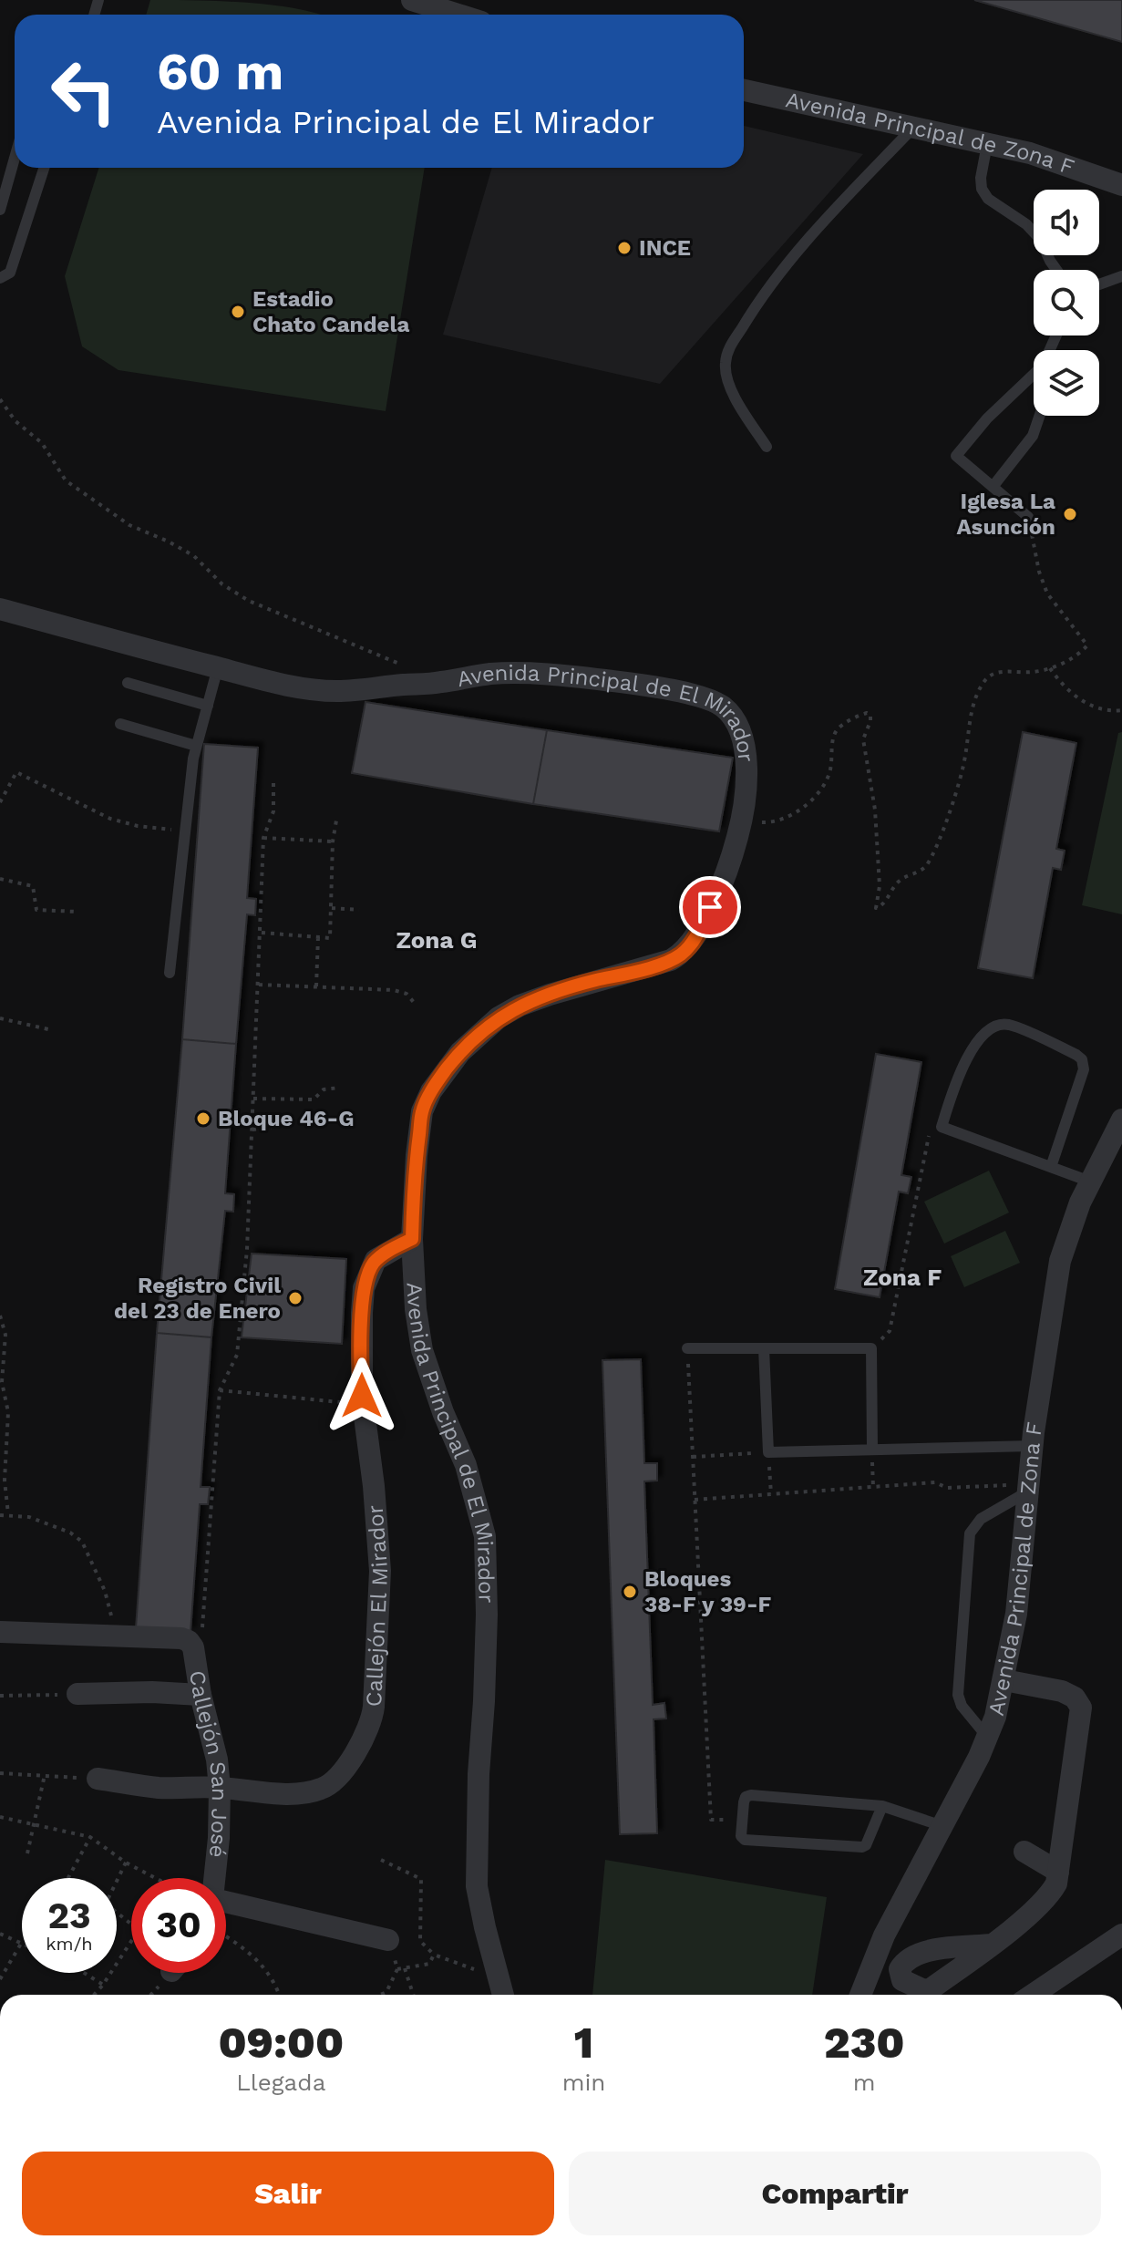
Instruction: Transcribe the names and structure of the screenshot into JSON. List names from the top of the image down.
{
  "streets": {
    "street": [
      "Avenida Principal de Zona F",
      "Avenida Principal de El Mirador",
      "Callejón El Mirador",
      "Callejón San José"
    ]
  },
  "crossings": [
    ["Avenida Principal de El Mirador", "Callejón El Mirador"],
    ["Callejón El Mirador", "Callejón San José"]
  ],
  "districts": ["Zona G", "Zona F"],
  "places": [
    "INCE",
    "Estadio Chato Candela",
    "Iglesa La Asunción",
    "Bloque 46-G",
    "Registro Civil del 23 de Enero",
    "Bloques 38-F y 39-F"
  ],
  "page": {
    "turn": ["60 m", "Avenida Principal de El Mirador"],
    "speed": "23 km/h",
    "limit": "30",
    "eta": [
      "09:00",
      "Llegada",
      "1",
      "min",
      "230",
      "m"
    ],
    "buttons": ["Salir", "Compartir"]
  }
}
